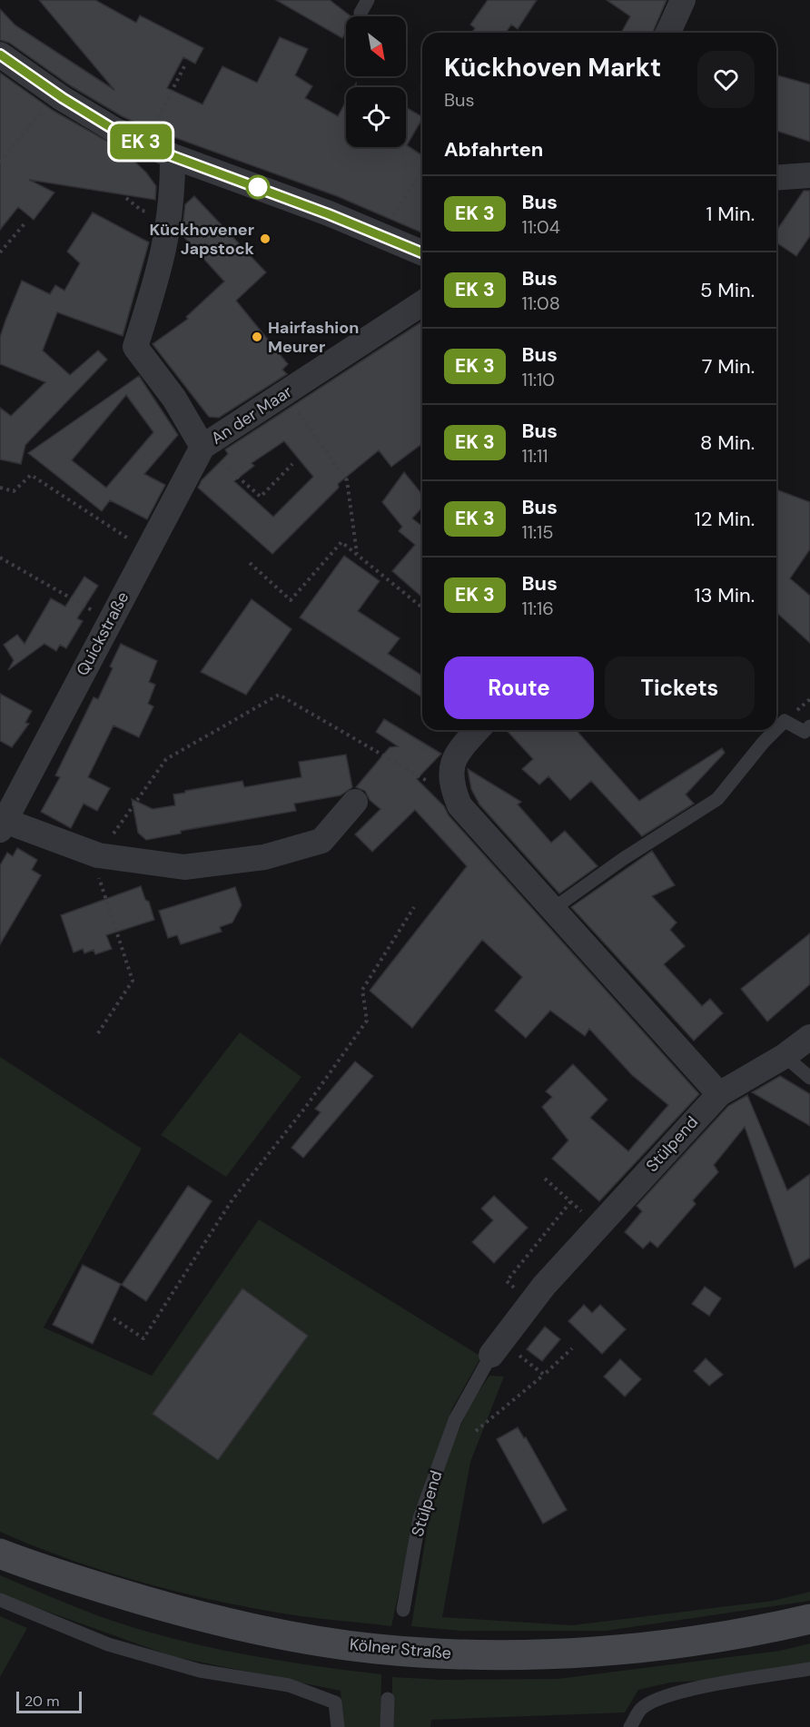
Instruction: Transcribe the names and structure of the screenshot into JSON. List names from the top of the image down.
{
  "streets": {
    "main road": ["Kölner Straße"],
    "street": ["An der Maar", "Quickstraße", "Stülpend"]
  },
  "crossings": [
    ["An der Maar", "Quickstraße"]
  ],
  "places": ["Kückhovener Japstock", "Hairfashion Meurer"],
  "scale_bar": "20 m",
  "north": "bottom right",
  "page": {
    "on_map": "EK 3",
    "heading": [
      ["Kückhoven Markt", "Bus"],
      "Abfahrten"
    ],
    "list": [
      {
        "mark": "EK 3",
        "name": "Bus",
        "note": "11:04",
        "value": "1 Min."
      },
      {
        "mark": "EK 3",
        "name": "Bus",
        "note": "11:08",
        "value": "5 Min."
      },
      {
        "mark": "EK 3",
        "name": "Bus",
        "note": "11:10",
        "value": "7 Min."
      },
      {
        "mark": "EK 3",
        "name": "Bus",
        "note": "11:11",
        "value": "8 Min."
      },
      {
        "mark": "EK 3",
        "name": "Bus",
        "note": "11:15",
        "value": "12 Min."
      },
      {
        "mark": "EK 3",
        "name": "Bus",
        "note": "11:16",
        "value": "13 Min."
      }
    ],
    "buttons": ["Route", "Tickets"],
    "scale": "20 m"
  }
}
